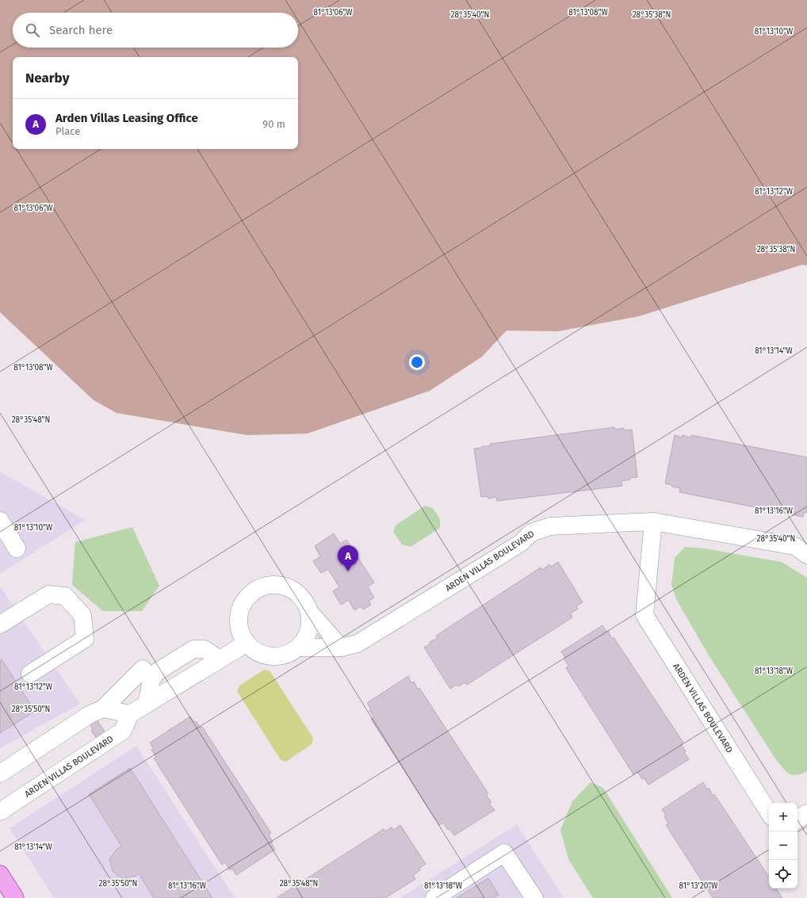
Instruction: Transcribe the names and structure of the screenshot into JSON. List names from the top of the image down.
{
  "streets": {
    "lane": ["ARDEN VILLAS BOULEVARD"]
  },
  "page": {
    "search": "Search here",
    "heading": "Nearby",
    "list": [
      {
        "mark": "A",
        "name": "Arden Villas Leasing Office",
        "note": "Place",
        "value": "90 m"
      }
    ],
    "pins": "A",
    "map_buttons": ["+", "−"]
  },
  "coordinates": [
    "81°13'06\"W",
    "81°13'08\"W",
    "28°35'40\"N",
    "28°35'38\"N",
    "81°13'10\"W",
    "81°13'12\"W",
    "81°13'14\"W",
    "28°35'48\"N",
    "81°13'16\"W",
    "81°13'18\"W",
    "28°35'50\"N",
    "81°13'20\"W"
  ]
}
